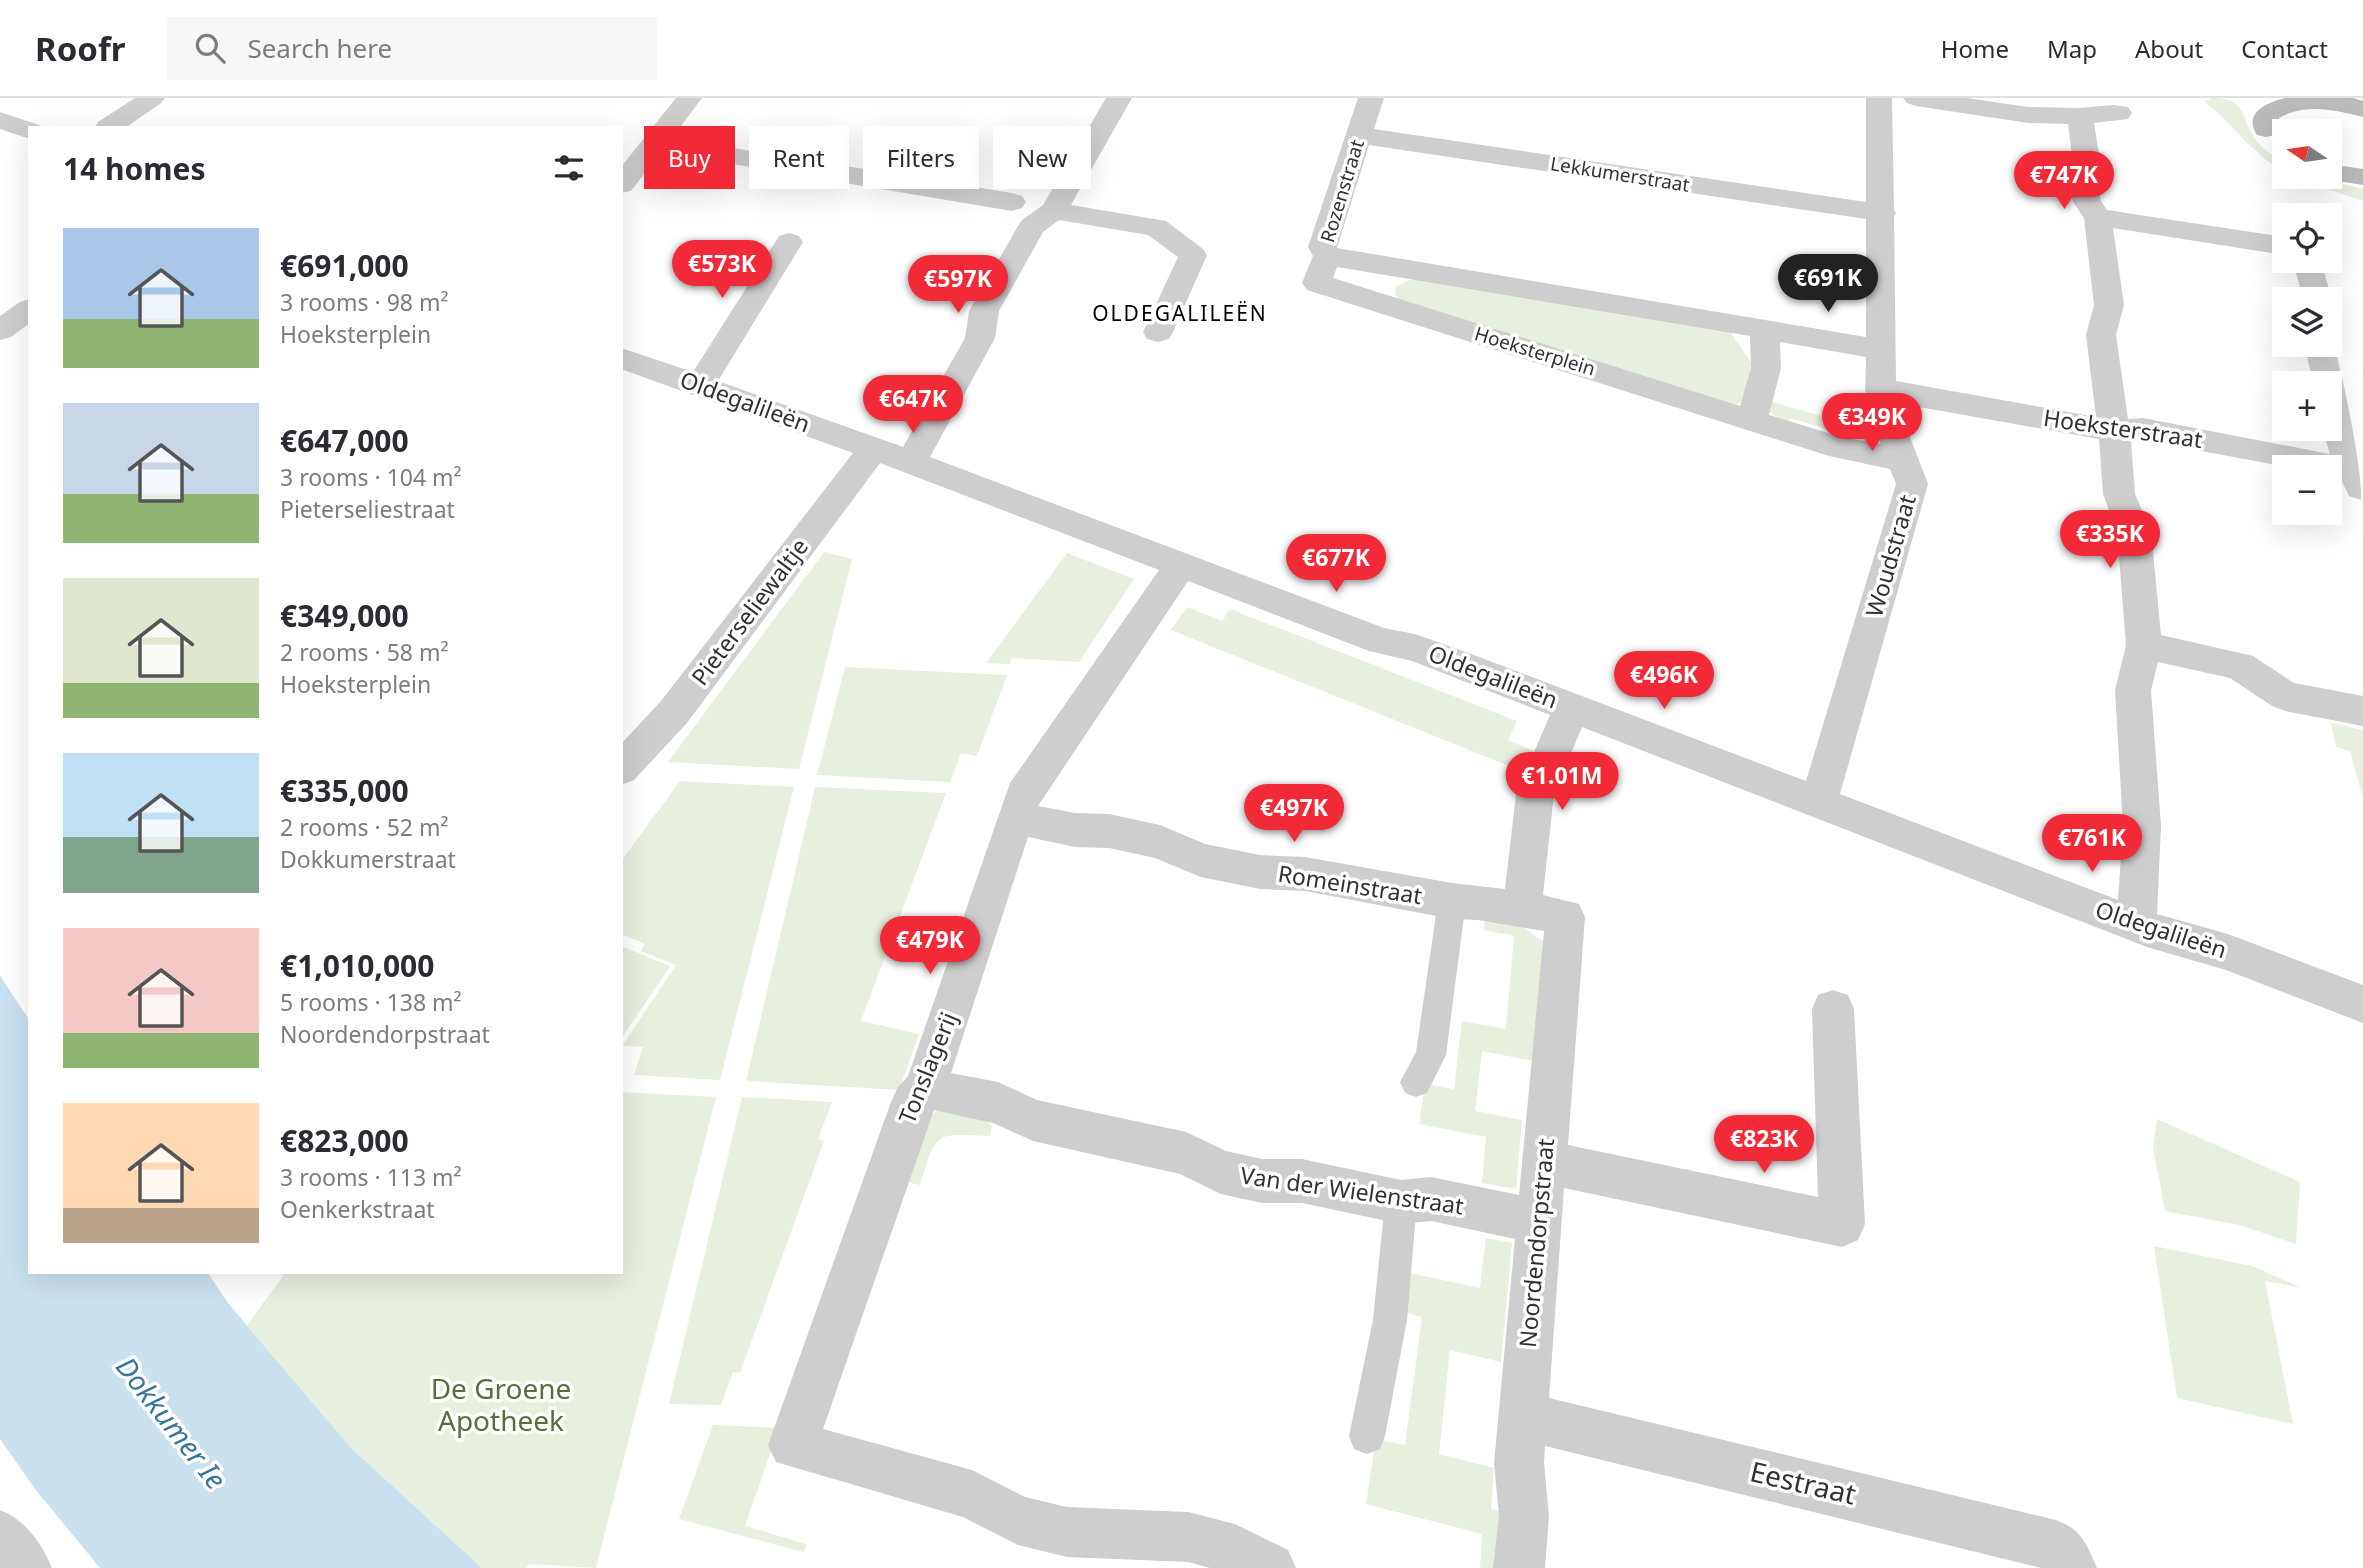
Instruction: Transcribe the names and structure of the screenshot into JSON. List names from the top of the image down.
{
  "streets": {
    "street": [
      "Lekkumerstraat",
      "Rozenstraat",
      "Hoeksterplein",
      "Oldegalileën",
      "Hoeksterstraat",
      "Woudstraat",
      "Pieterseliewaltje",
      "Romeinstraat",
      "Tonslagerij",
      "Van der Wielenstraat",
      "Noordendorpstraat",
      "Eestraat"
    ]
  },
  "crossings": [
    ["Lekkumerstraat", "Rozenstraat"],
    ["Lekkumerstraat", "Woudstraat"],
    ["Rozenstraat", "Hoeksterplein"],
    ["Hoeksterplein", "Woudstraat"],
    ["Oldegalileën", "Woudstraat"],
    ["Oldegalileën", "Pieterseliewaltje"],
    ["Oldegalileën", "Tonslagerij"],
    ["Hoeksterstraat", "Woudstraat"],
    ["Romeinstraat", "Tonslagerij"],
    ["Romeinstraat", "Noordendorpstraat"],
    ["Tonslagerij", "Van der Wielenstraat"],
    ["Van der Wielenstraat", "Noordendorpstraat"],
    ["Noordendorpstraat", "Eestraat"]
  ],
  "districts": ["OLDEGALILEËN"],
  "water": ["Dokkumer Ie"],
  "parks": ["De Groene Apotheek"],
  "north": "left",
  "page": {
    "header": "Roofr",
    "search": "Search here",
    "nav": [
      "Home",
      "Map",
      "About",
      "Contact"
    ],
    "map_buttons": ["+", "−"],
    "chip": [
      "Buy",
      "Rent",
      "Filters",
      "New"
    ],
    "heading": "14 homes",
    "price": [
      "€747K",
      "€573K",
      "€691K",
      "€597K",
      "€647K",
      "€349K",
      "€335K",
      "€677K",
      "€496K",
      "€1.01M",
      "€497K",
      "€761K",
      "€479K",
      "€823K"
    ],
    "list": [
      {
        "name": "€691,000",
        "note": "3 rooms · 98 m² · Hoeksterplein"
      },
      {
        "name": "€647,000",
        "note": "3 rooms · 104 m² · Pieterseliestraat"
      },
      {
        "name": "€349,000",
        "note": "2 rooms · 58 m² · Hoeksterplein"
      },
      {
        "name": "€335,000",
        "note": "2 rooms · 52 m² · Dokkumerstraat"
      },
      {
        "name": "€1,010,000",
        "note": "5 rooms · 138 m² · Noordendorpstraat"
      },
      {
        "name": "€823,000",
        "note": "3 rooms · 113 m² · Oenkerkstraat"
      }
    ]
  }
}
